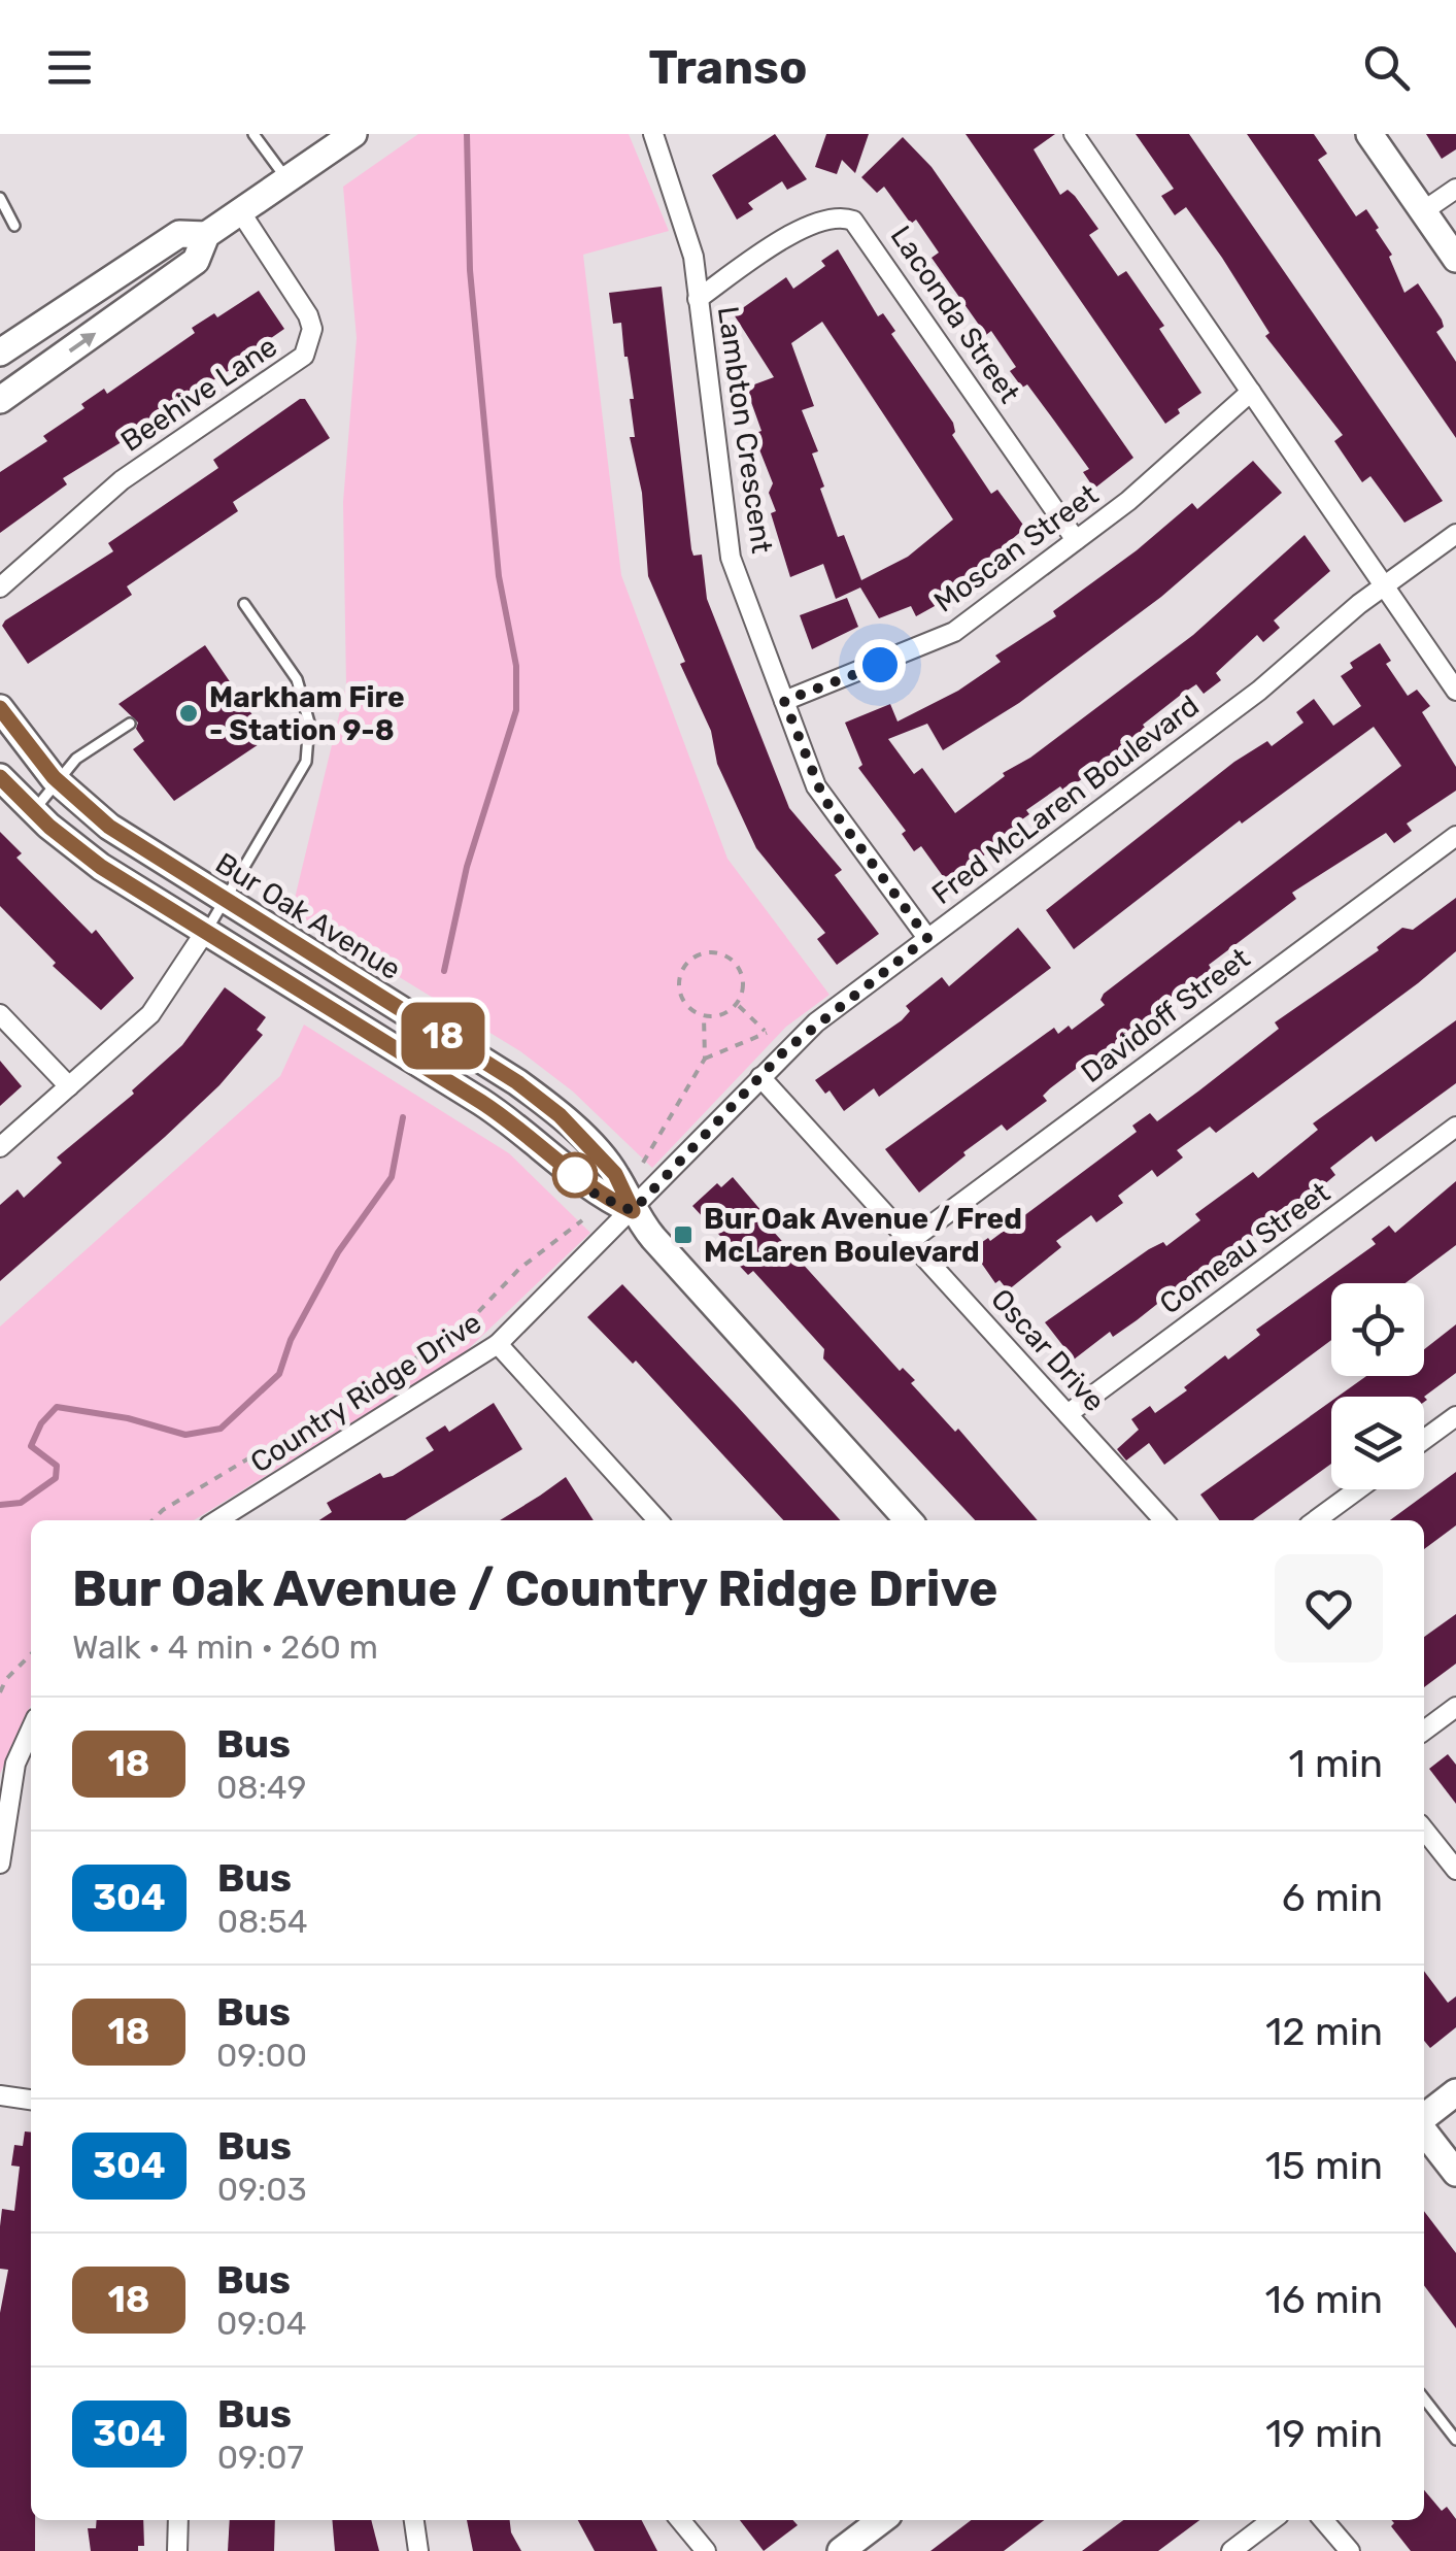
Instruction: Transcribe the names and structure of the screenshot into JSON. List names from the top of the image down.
{
  "streets": {
    "street": [
      "Laconda Street",
      "Beehive Lane",
      "Lambton Crescent",
      "Moscan Street",
      "Fred McLaren Boulevard",
      "Bur Oak Avenue",
      "Davidoff Street",
      "Comeau Street",
      "Oscar Drive",
      "Country Ridge Drive"
    ]
  },
  "crossings": [
    ["Laconda Street", "Lambton Crescent"],
    ["Laconda Street", "Moscan Street"],
    ["Lambton Crescent", "Moscan Street"],
    ["Lambton Crescent", "Fred McLaren Boulevard"],
    ["Fred McLaren Boulevard", "Bur Oak Avenue"],
    ["Fred McLaren Boulevard", "Oscar Drive"],
    ["Fred McLaren Boulevard", "Country Ridge Drive"],
    ["Bur Oak Avenue", "Country Ridge Drive"],
    ["Davidoff Street", "Oscar Drive"],
    ["Comeau Street", "Oscar Drive"]
  ],
  "places": {
    "other": ["Markham Fire - Station 9-8"],
    "transit": ["Bur Oak Avenue / Fred McLaren Boulevard"]
  },
  "lines": ["bus line 18"],
  "page": {
    "header": "Transo",
    "on_map": "18",
    "heading": ["Bur Oak Avenue / Country Ridge Drive", "Walk · 4 min · 260 m"],
    "list": [
      {
        "mark": "18",
        "name": "Bus",
        "note": "08:49",
        "value": "1 min"
      },
      {
        "mark": "304",
        "name": "Bus",
        "note": "08:54",
        "value": "6 min"
      },
      {
        "mark": "18",
        "name": "Bus",
        "note": "09:00",
        "value": "12 min"
      },
      {
        "mark": "304",
        "name": "Bus",
        "note": "09:03",
        "value": "15 min"
      },
      {
        "mark": "18",
        "name": "Bus",
        "note": "09:04",
        "value": "16 min"
      },
      {
        "mark": "304",
        "name": "Bus",
        "note": "09:07",
        "value": "19 min"
      }
    ]
  }
}
